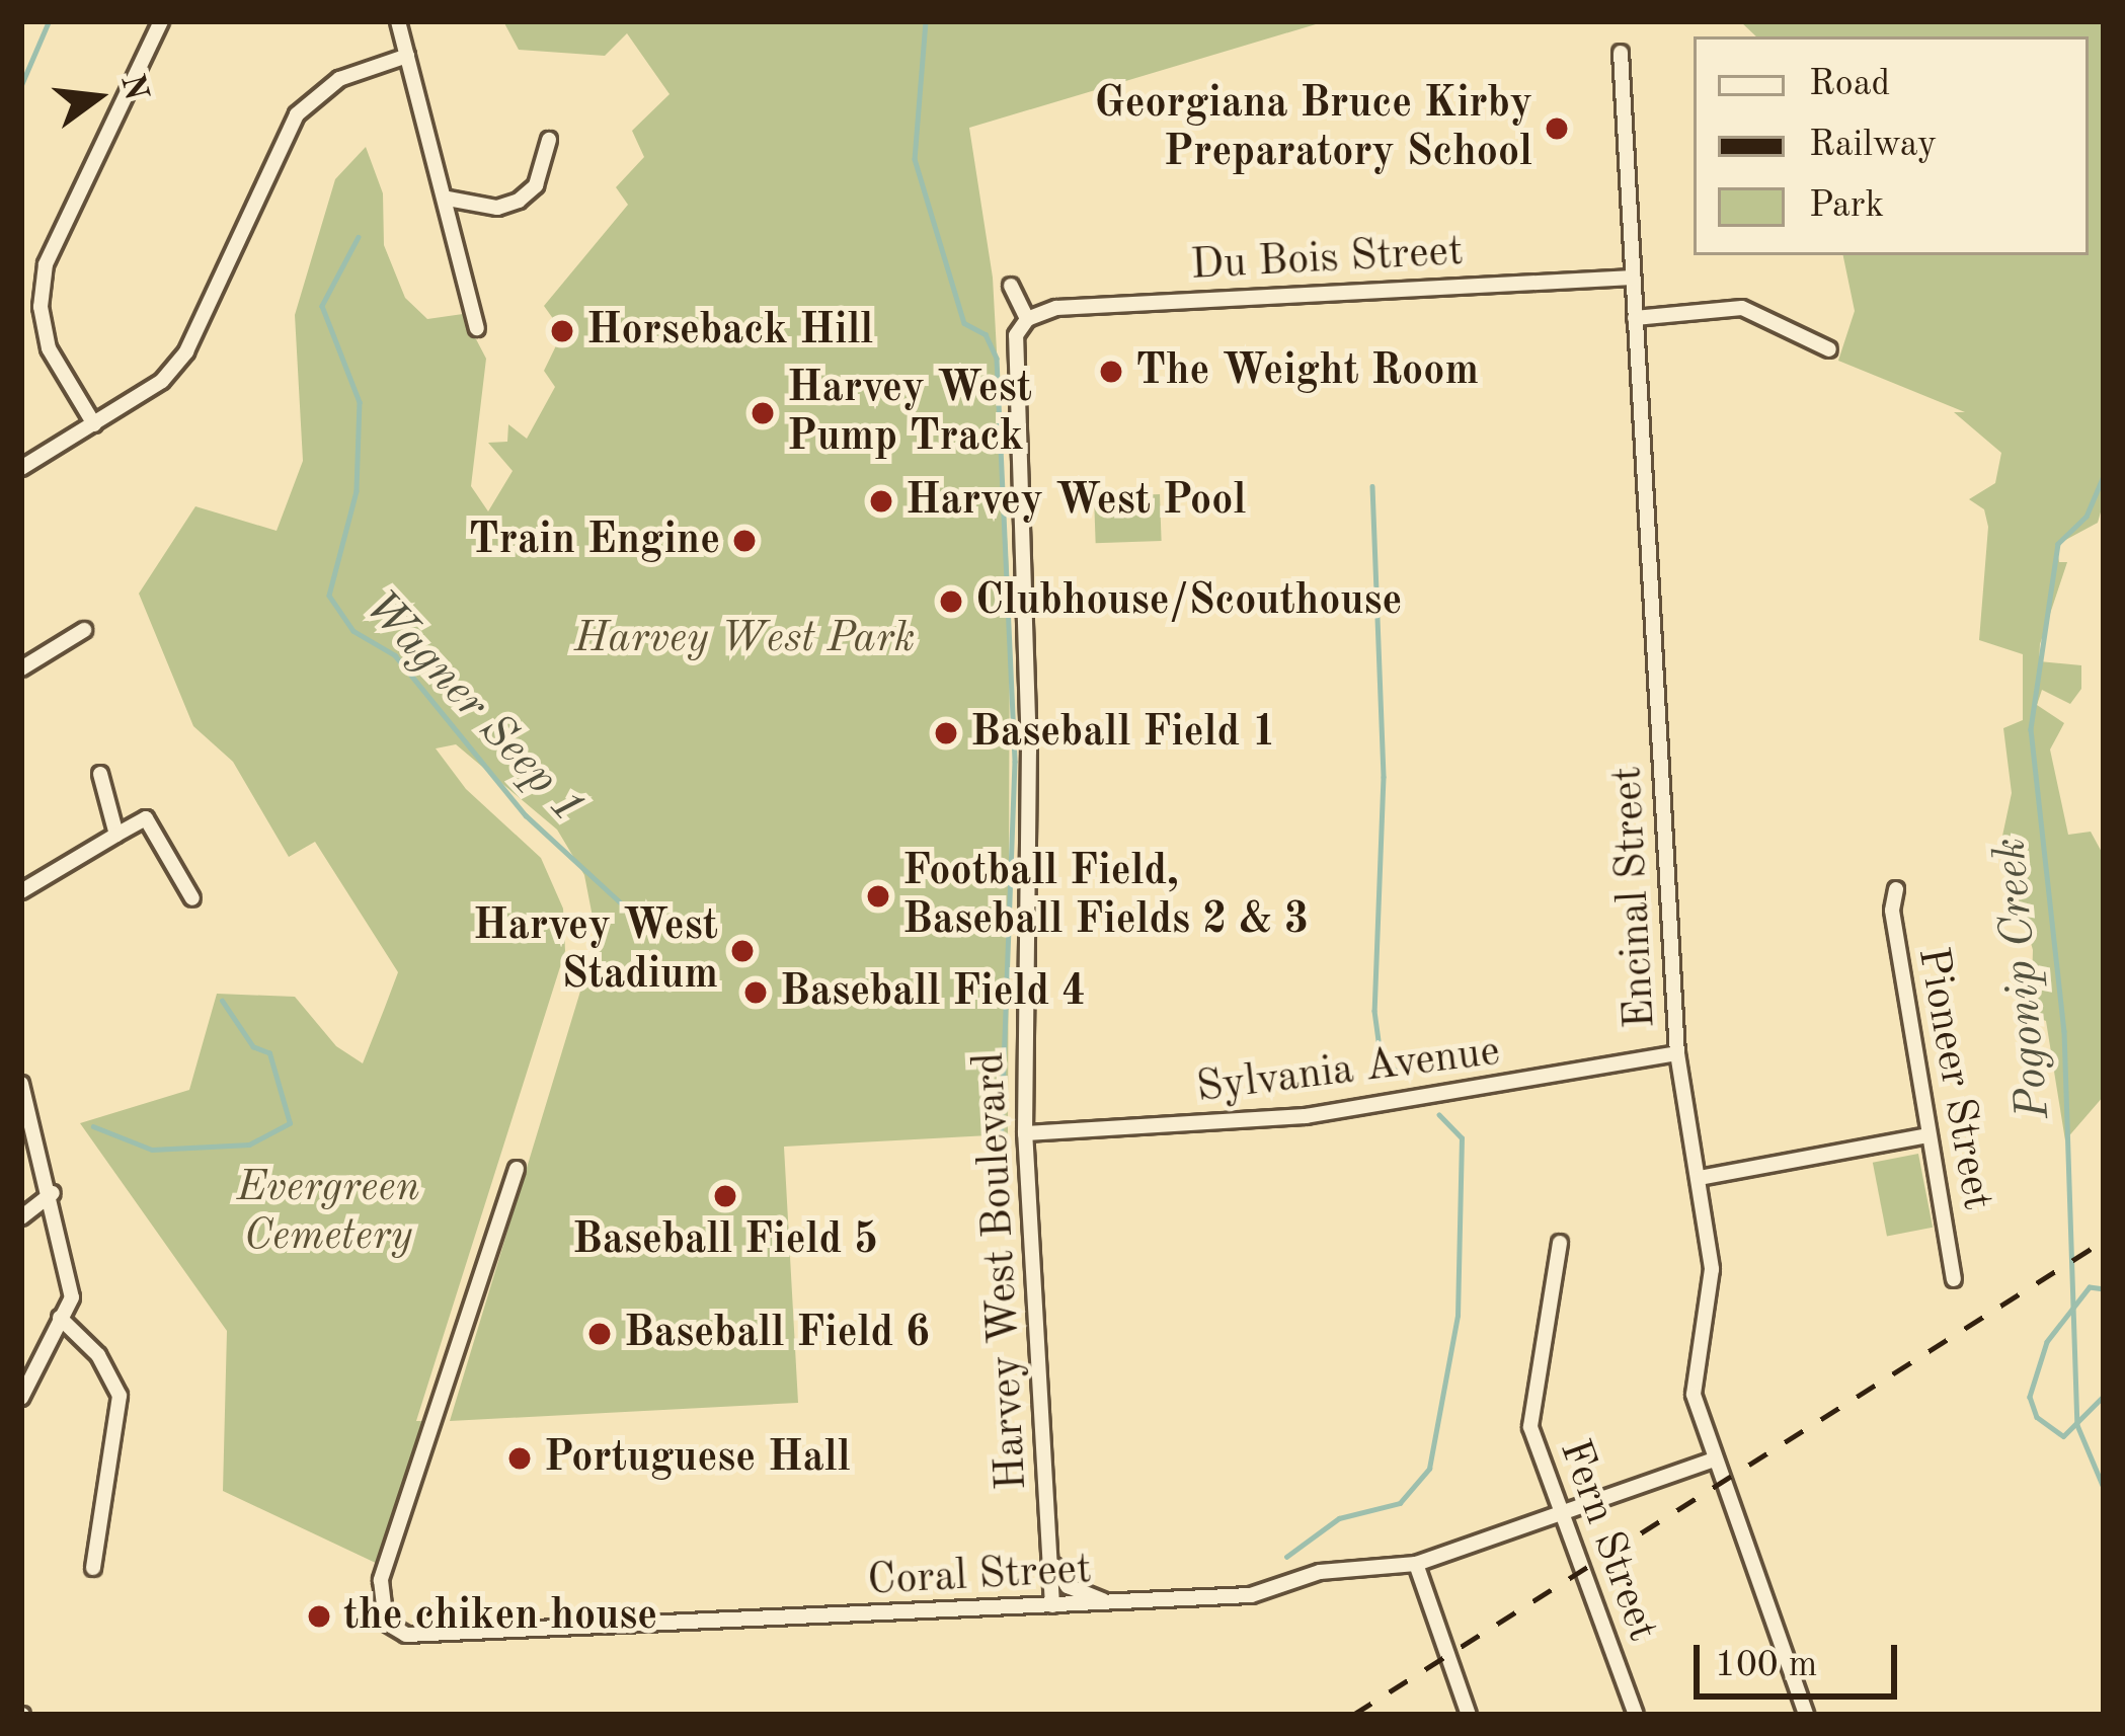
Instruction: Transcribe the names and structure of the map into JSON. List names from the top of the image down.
{
  "streets": {
    "street": [
      "Du Bois Street",
      "Encinal Street",
      "Sylvania Avenue",
      "Pioneer Street",
      "Harvey West Boulevard",
      "Fern Street",
      "Coral Street"
    ]
  },
  "crossings": [
    ["Du Bois Street", "Encinal Street"],
    ["Du Bois Street", "Harvey West Boulevard"],
    ["Encinal Street", "Sylvania Avenue"],
    ["Encinal Street", "Coral Street"],
    ["Sylvania Avenue", "Harvey West Boulevard"],
    ["Harvey West Boulevard", "Coral Street"],
    ["Fern Street", "Coral Street"]
  ],
  "water": ["Wagner Seep 1", "Pogonip Creek"],
  "parks": ["Harvey West Park", "Evergreen Cemetery"],
  "places": [
    "Georgiana Bruce Kirby Preparatory School",
    "Horseback Hill",
    "The Weight Room",
    "Harvey West Pump Track",
    "Harvey West Pool",
    "Train Engine",
    "Clubhouse/Scouthouse",
    "Baseball Field 1",
    "Football Field, Baseball Fields 2 & 3",
    "Harvey West Stadium",
    "Baseball Field 4",
    "Baseball Field 5",
    "Baseball Field 6",
    "Portuguese Hall",
    "the chiken house"
  ],
  "legend": ["Road", "Railway", "Park"],
  "scale_bar": "100 m",
  "north": "right"
}
